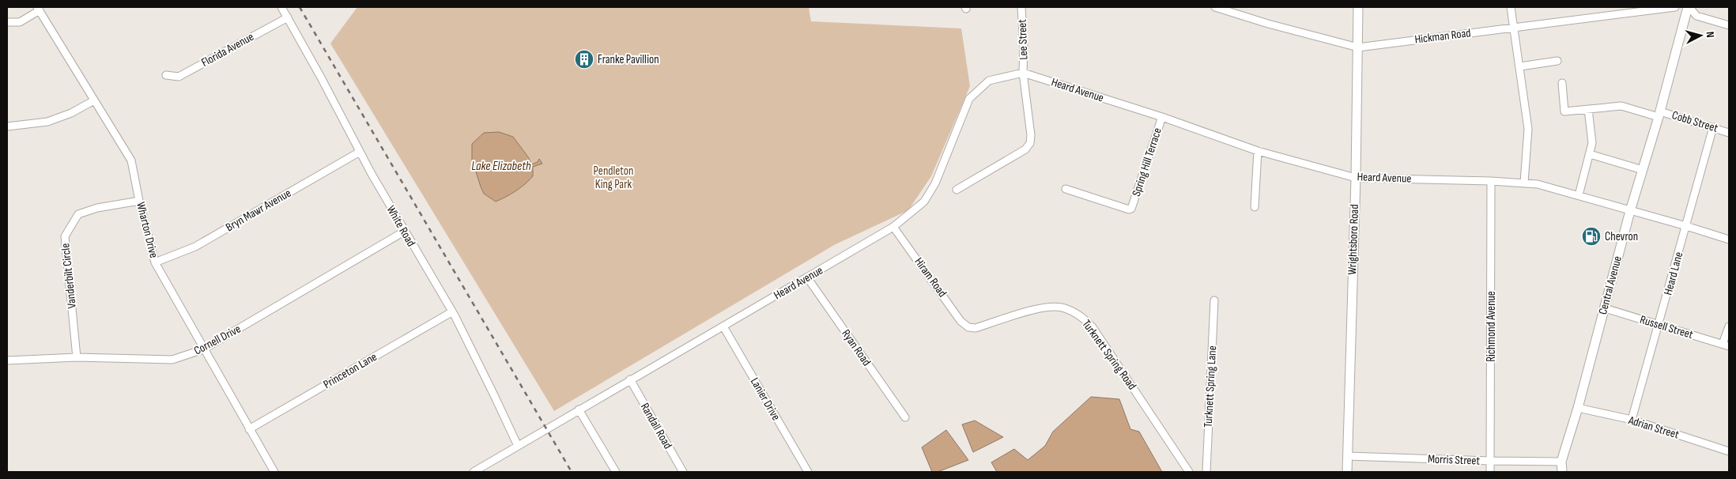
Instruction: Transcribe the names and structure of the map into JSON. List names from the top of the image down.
{
  "streets": {
    "main road": ["Wrightsboro Road", "Central Avenue"],
    "street": [
      "Hickman Road",
      "Lee Street",
      "Florida Avenue",
      "Heard Avenue",
      "Cobb Street",
      "Spring Hill Terrace",
      "Bryn Mawr Avenue",
      "White Road",
      "Wharton Drive",
      "Heard Lane",
      "Vanderbilt Circle",
      "Hiram Road",
      "Richmond Avenue",
      "Russell Street",
      "Cornell Drive",
      "Ryan Road",
      "Turknett Spring Road",
      "Princeton Lane",
      "Turknett Spring Lane",
      "Lanier Drive",
      "Randall Road",
      "Adrian Street",
      "Morris Street"
    ]
  },
  "crossings": [
    ["Hickman Road", "Wrightsboro Road"],
    ["Lee Street", "Heard Avenue"],
    ["Florida Avenue", "White Road"],
    ["Heard Avenue", "Spring Hill Terrace"],
    ["Heard Avenue", "White Road"],
    ["Heard Avenue", "Wrightsboro Road"],
    ["Heard Avenue", "Heard Lane"],
    ["Heard Avenue", "Hiram Road"],
    ["Heard Avenue", "Central Avenue"],
    ["Heard Avenue", "Richmond Avenue"],
    ["Heard Avenue", "Ryan Road"],
    ["Heard Avenue", "Lanier Drive"],
    ["Heard Avenue", "Randall Road"],
    ["Cobb Street", "Heard Lane"],
    ["Cobb Street", "Central Avenue"],
    ["Bryn Mawr Avenue", "White Road"],
    ["Bryn Mawr Avenue", "Wharton Drive"],
    ["White Road", "Cornell Drive"],
    ["White Road", "Princeton Lane"],
    ["Wharton Drive", "Vanderbilt Circle"],
    ["Wharton Drive", "Cornell Drive"],
    ["Wharton Drive", "Princeton Lane"],
    ["Wrightsboro Road", "Morris Street"],
    ["Heard Lane", "Russell Street"],
    ["Heard Lane", "Adrian Street"],
    ["Vanderbilt Circle", "Cornell Drive"],
    ["Hiram Road", "Turknett Spring Road"],
    ["Central Avenue", "Russell Street"],
    ["Central Avenue", "Adrian Street"],
    ["Central Avenue", "Morris Street"],
    ["Richmond Avenue", "Morris Street"]
  ],
  "water": ["Lake Elizabeth"],
  "parks": ["Pendleton King Park"],
  "places": {
    "building": ["Franke Pavillion"],
    "fuel station": ["Chevron"]
  },
  "north": "right"
}
